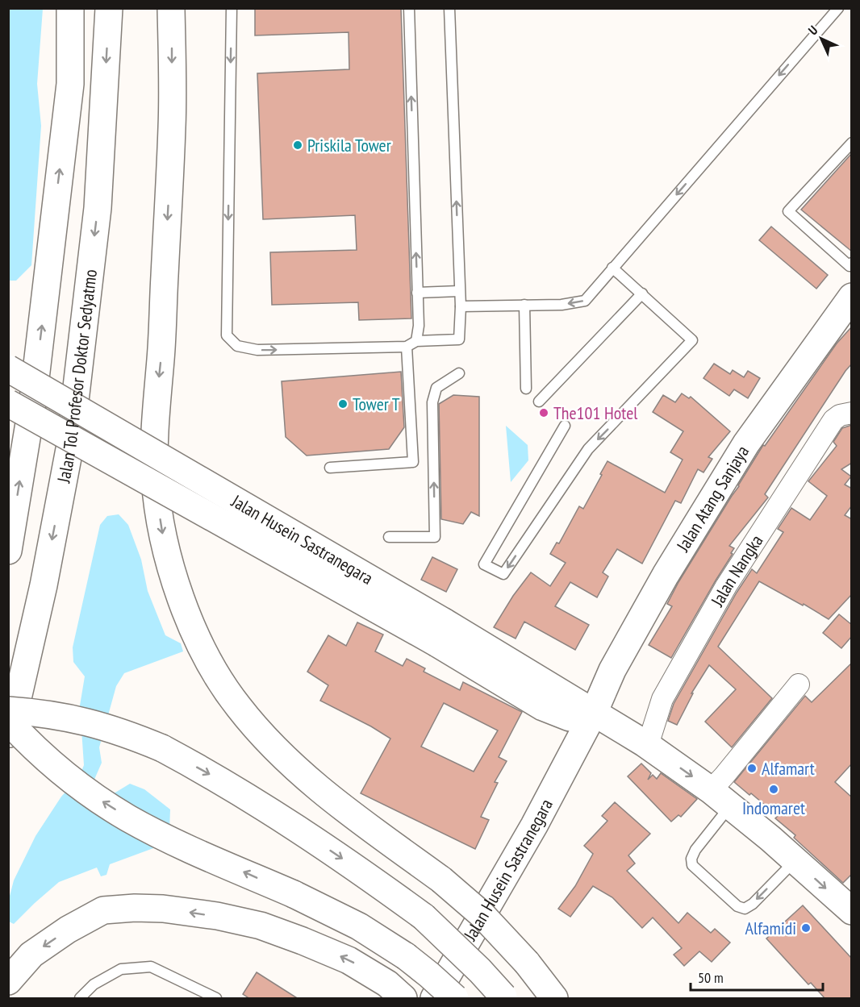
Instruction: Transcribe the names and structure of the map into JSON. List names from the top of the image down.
{
  "streets": {
    "main road": ["Jalan Tol Profesor Doktor Sedyatmo", "Jalan Atang Sanjaya", "Jalan Husein Sastranegara"],
    "street": ["Jalan Nangka"]
  },
  "crossings": [
    ["Jalan Atang Sanjaya", "Jalan Husein Sastranegara"],
    ["Jalan Husein Sastranegara", "Jalan Nangka"]
  ],
  "places": [
    "Priskila Tower",
    "Tower T",
    "The101 Hotel",
    "Alfamart",
    "Indomaret",
    "Alfamidi"
  ],
  "scale_bar": "50 m",
  "north": "top left"
}
